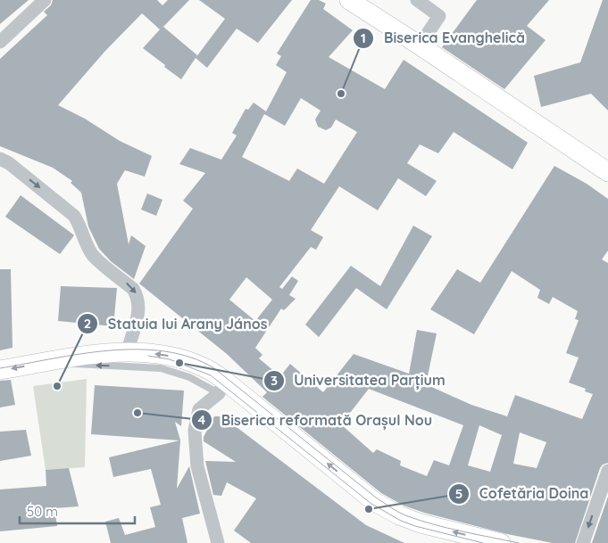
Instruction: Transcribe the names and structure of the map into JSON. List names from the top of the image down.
{
  "places": [
    "Biserica Evanghelică",
    "Universitatea Parțium",
    "Statuia lui Arany János",
    "Biserica reformată Orașul Nou",
    "Cofetăria Doina"
  ],
  "scale_bar": "50 m"
}
